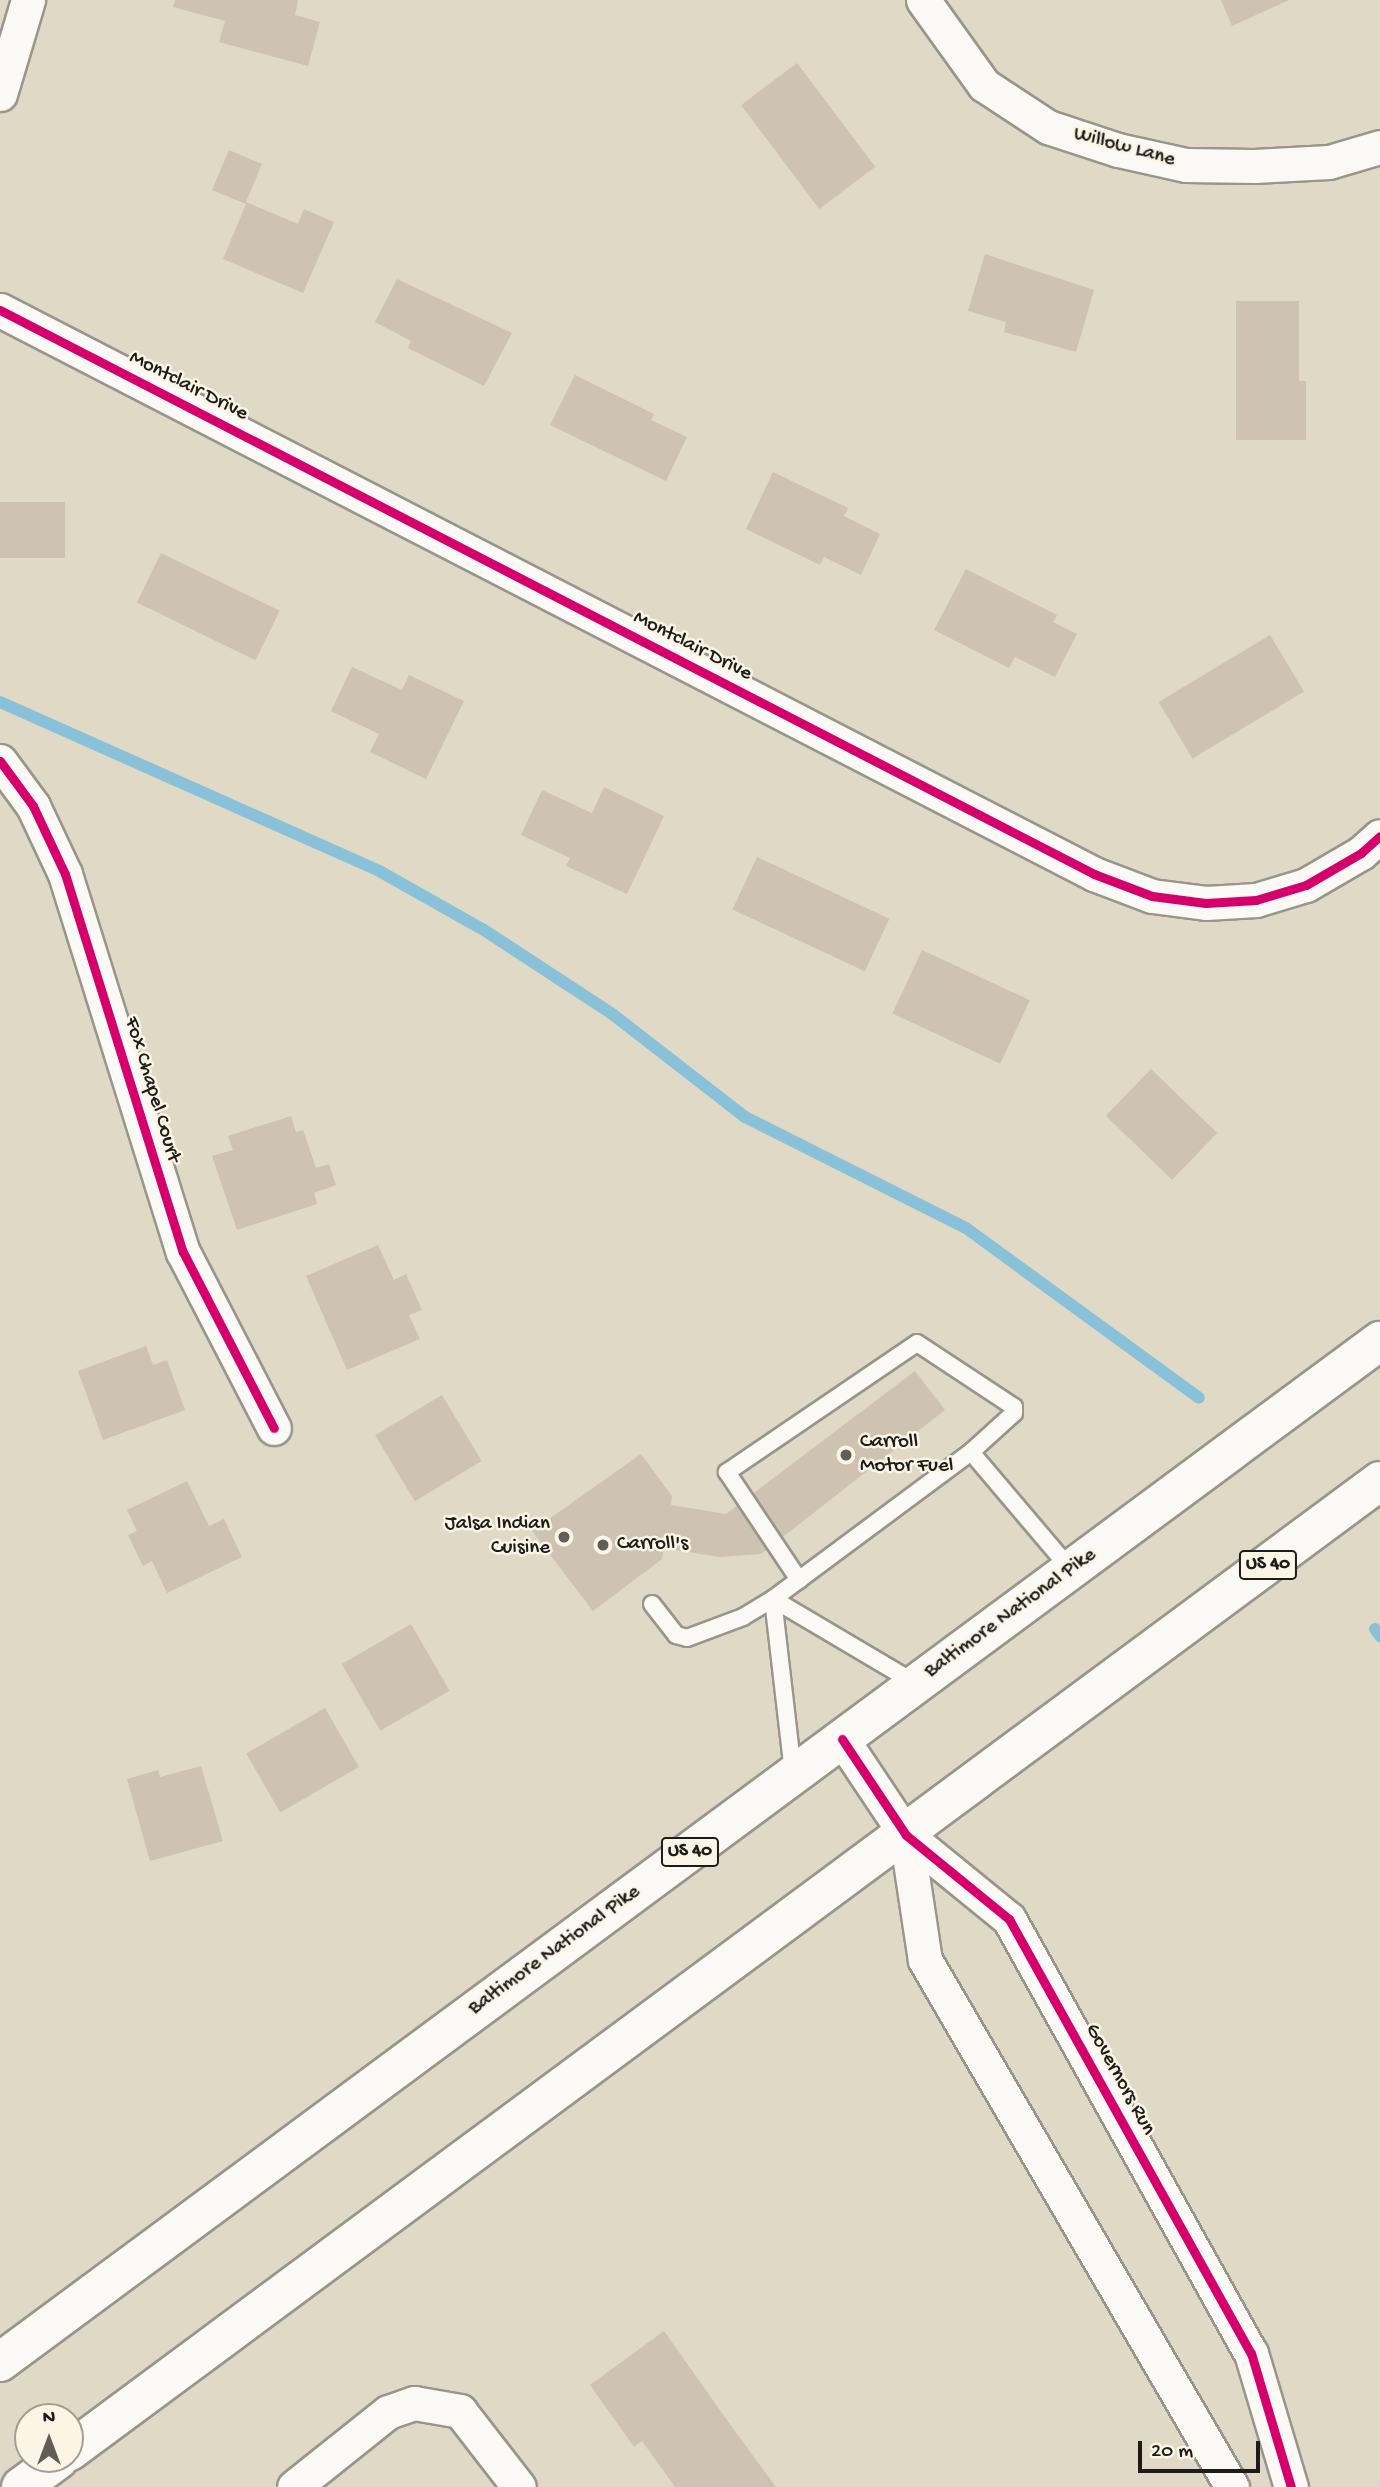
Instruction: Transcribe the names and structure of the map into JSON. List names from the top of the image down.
{
  "streets": {
    "main road": ["US 40", "Baltimore National Pike"],
    "street": [
      "Willow Lane",
      "Montclair Drive",
      "Fox Chapel Court",
      "Governors Run"
    ]
  },
  "crossings": [
    ["US 40", "Governors Run"],
    ["Baltimore National Pike", "Governors Run"]
  ],
  "places": ["Carroll Motor Fuel", "Jalsa Indian Cuisine", "Carroll's"],
  "scale_bar": "20 m",
  "north": "top"
}
